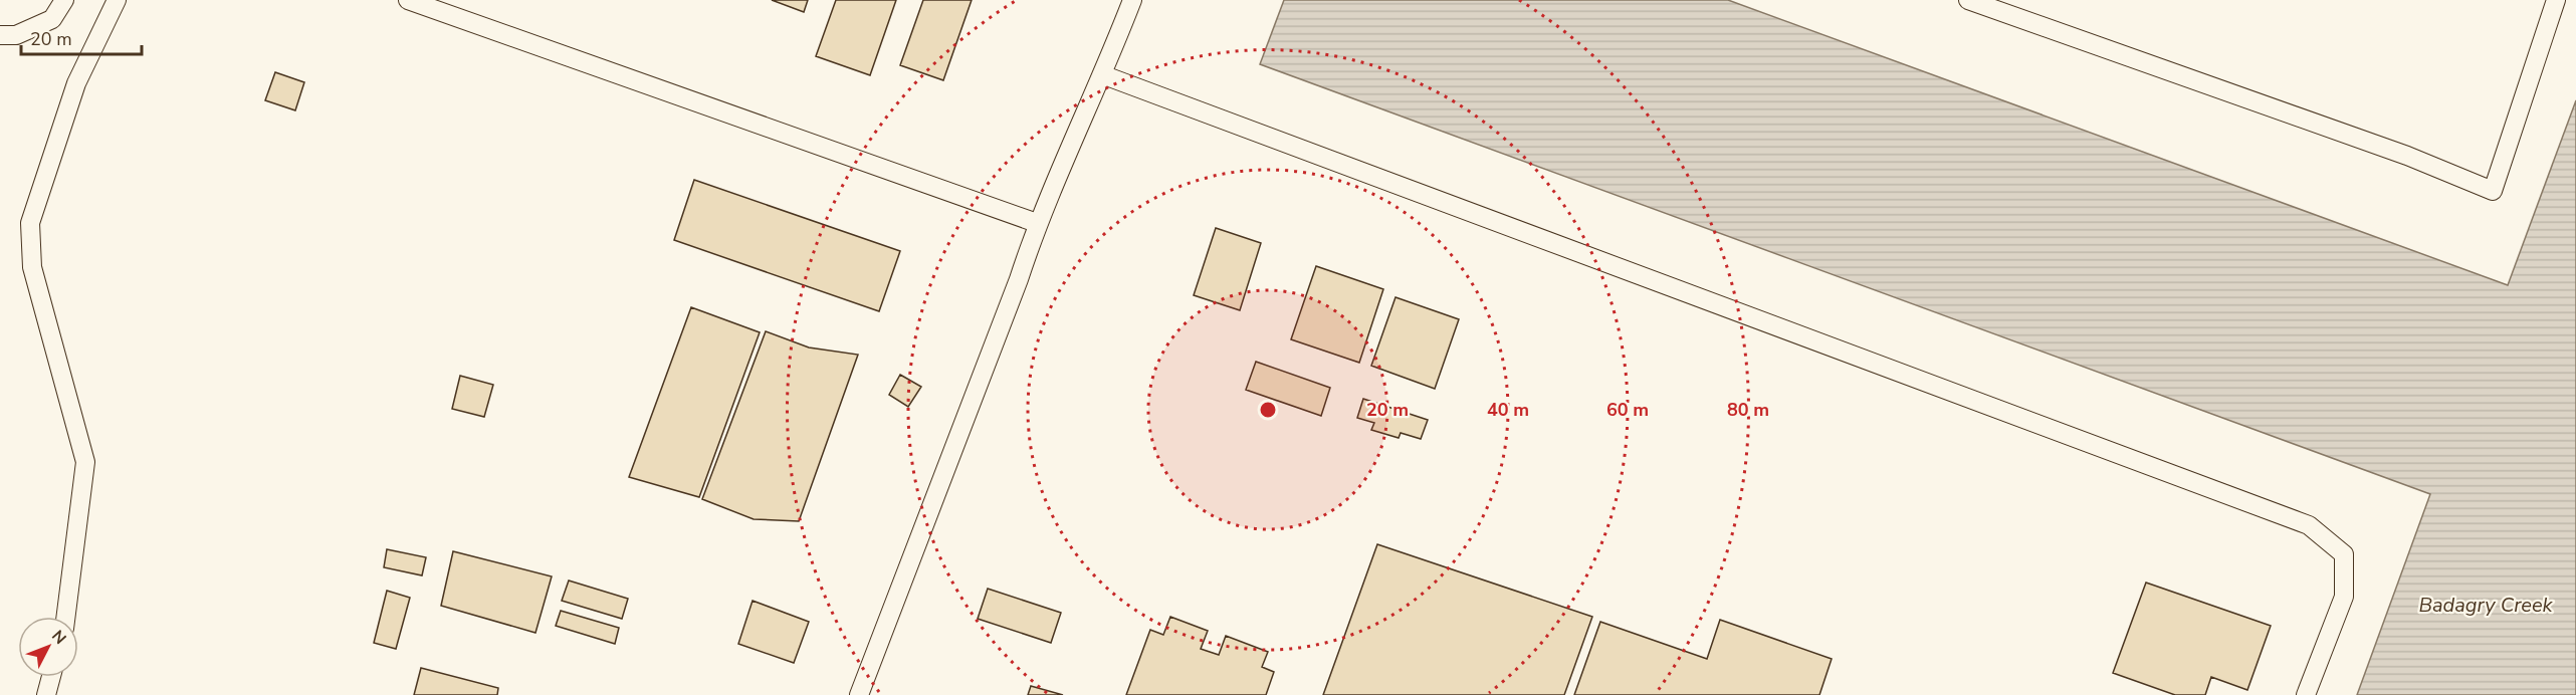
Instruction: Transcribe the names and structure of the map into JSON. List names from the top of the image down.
{
  "water": ["Badagry Creek"],
  "scale_bar": "20 m",
  "north": "top right",
  "rings": [
    "20 m",
    "40 m",
    "60 m",
    "80 m"
  ]
}
